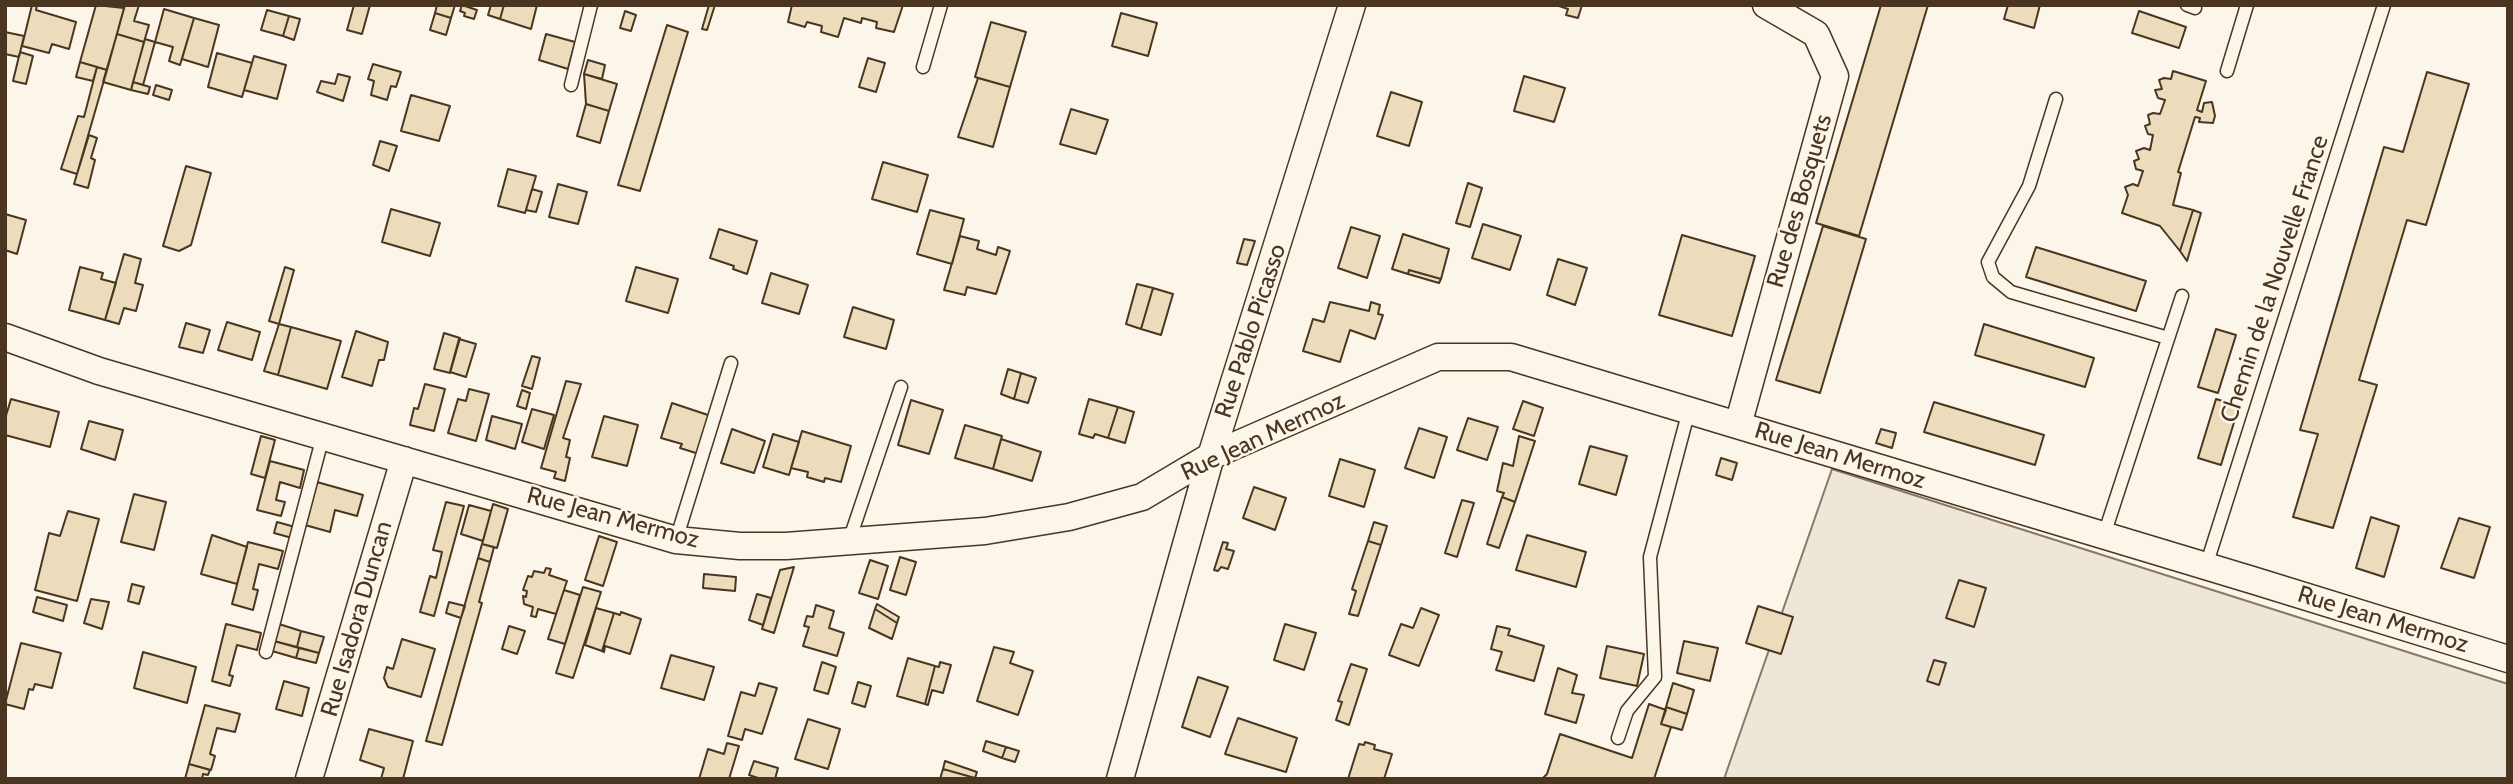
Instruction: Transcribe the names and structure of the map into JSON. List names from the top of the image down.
{
  "streets": {
    "street": [
      "Rue des Bosquets",
      "Rue Pablo Picasso",
      "Rue Jean Mermoz",
      "Rue Isadora Duncan"
    ],
    "lane": ["Chemin de la Nouvelle France"]
  },
  "crossings": [
    ["Rue des Bosquets", "Rue Jean Mermoz"],
    ["Chemin de la Nouvelle France", "Rue Jean Mermoz"],
    ["Rue Pablo Picasso", "Rue Jean Mermoz"],
    ["Rue Jean Mermoz", "Rue Isadora Duncan"]
  ]
}
